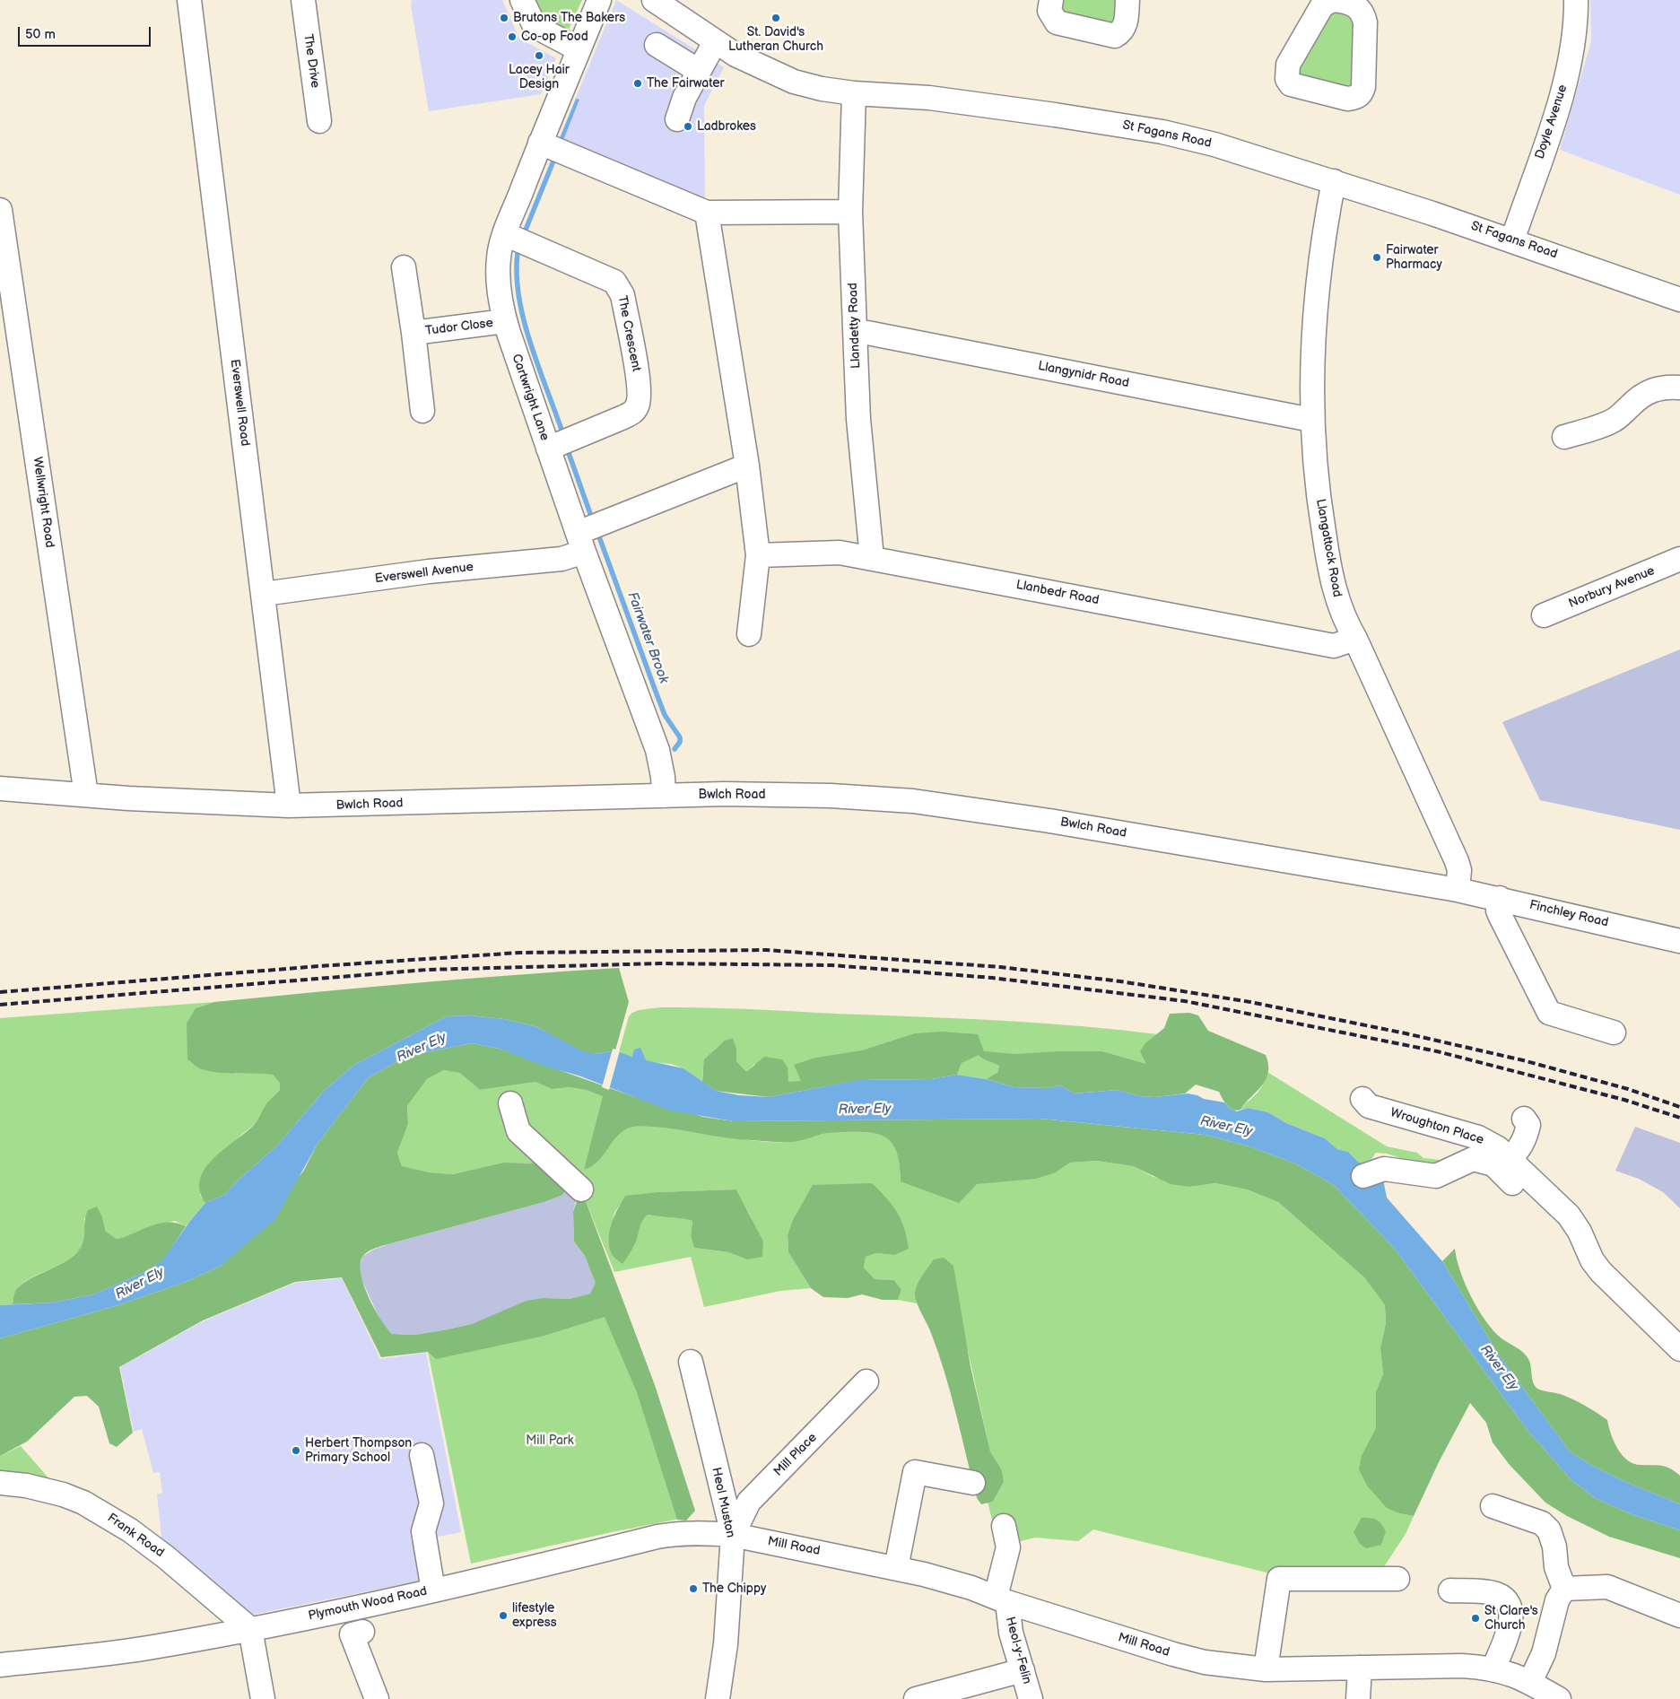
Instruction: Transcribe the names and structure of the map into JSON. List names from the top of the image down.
{
  "streets": {
    "street": [
      "The Drive",
      "Doyle Avenue",
      "St Fagans Road",
      "Llandetty Road",
      "Tudor Close",
      "The Crescent",
      "Llangynidr Road",
      "Cartwright Lane",
      "Everswell Road",
      "Wellwright Road",
      "Llangattock Road",
      "Everswell Avenue",
      "Norbury Avenue",
      "Llanbedr Road",
      "Bwlch Road",
      "Finchley Road",
      "Wroughton Place",
      "Mill Place",
      "Heol Muston",
      "Frank Road",
      "Mill Road",
      "Plymouth Wood Road",
      "Heol-y-Felin"
    ]
  },
  "crossings": [
    ["Doyle Avenue", "St Fagans Road"],
    ["St Fagans Road", "Llandetty Road"],
    ["St Fagans Road", "Llangattock Road"],
    ["Llandetty Road", "Llangynidr Road"],
    ["Llandetty Road", "Llanbedr Road"],
    ["Tudor Close", "Cartwright Lane"],
    ["The Crescent", "Cartwright Lane"],
    ["Llangynidr Road", "Llangattock Road"],
    ["Cartwright Lane", "Everswell Avenue"],
    ["Cartwright Lane", "Bwlch Road"],
    ["Everswell Road", "Everswell Avenue"],
    ["Everswell Road", "Bwlch Road"],
    ["Wellwright Road", "Bwlch Road"],
    ["Llangattock Road", "Llanbedr Road"],
    ["Llangattock Road", "Bwlch Road"],
    ["Llangattock Road", "Finchley Road"],
    ["Bwlch Road", "Finchley Road"],
    ["Mill Place", "Heol Muston"],
    ["Mill Place", "Mill Road"],
    ["Mill Place", "Plymouth Wood Road"],
    ["Heol Muston", "Mill Road"],
    ["Heol Muston", "Plymouth Wood Road"],
    ["Frank Road", "Plymouth Wood Road"],
    ["Mill Road", "Plymouth Wood Road"],
    ["Mill Road", "Heol-y-Felin"]
  ],
  "water": ["Fairwater Brook", "River Ely"],
  "parks": ["Mill Park"],
  "places": [
    "Brutons The Bakers",
    "St. David's Lutheran Church",
    "Co-op Food",
    "Lacey Hair Design",
    "The Fairwater",
    "Ladbrokes",
    "Fairwater Pharmacy",
    "Herbert Thompson Primary School",
    "The Chippy",
    "lifestyle express",
    "St Clare's Church"
  ],
  "scale_bar": "50 m"
}
